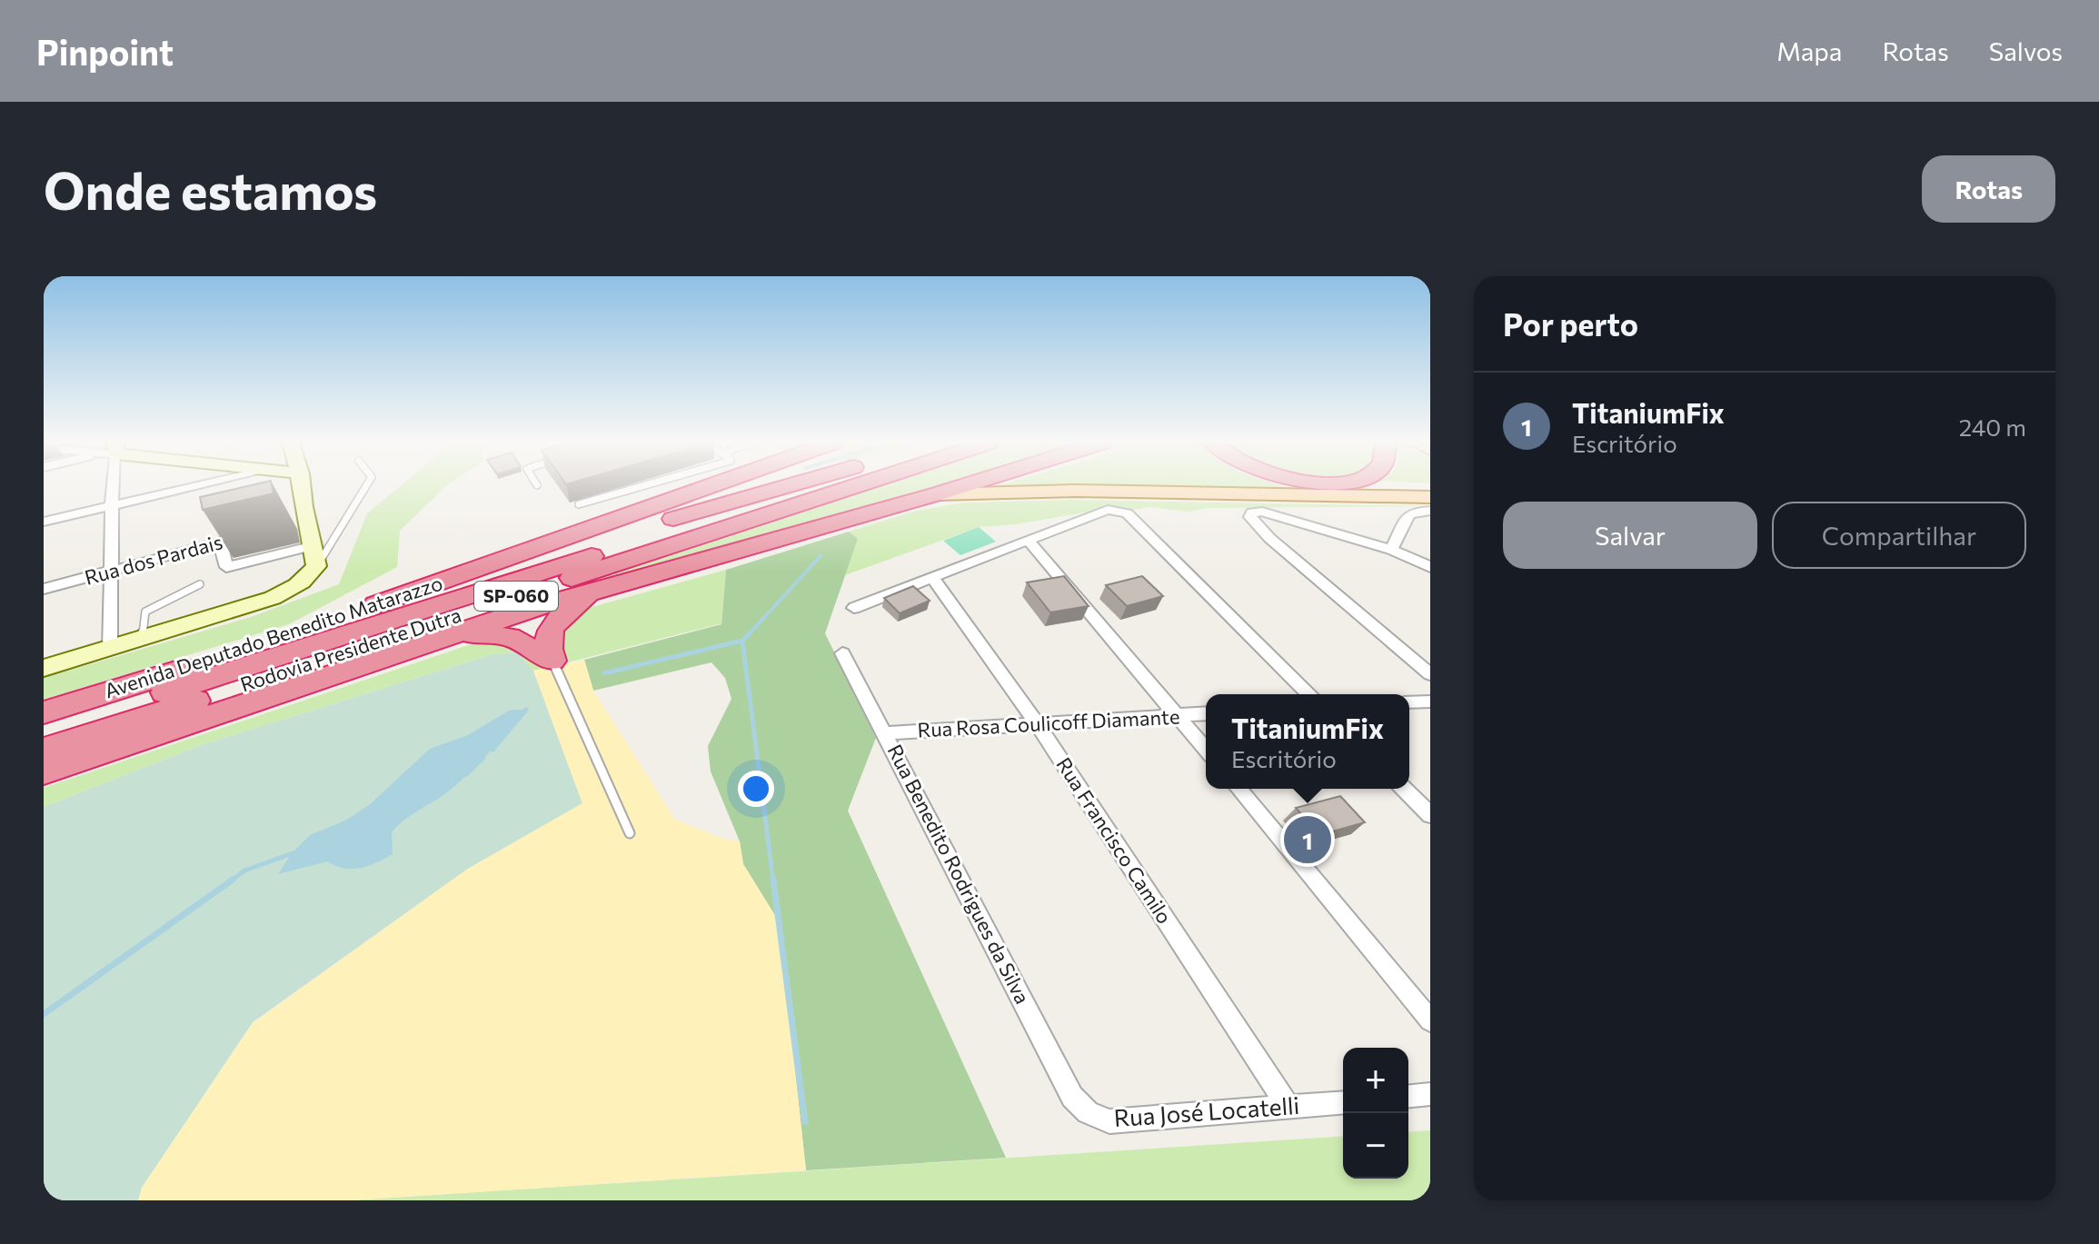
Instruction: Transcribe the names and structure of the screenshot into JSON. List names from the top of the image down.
{
  "streets": {
    "highway": ["SP-060", "Avenida Deputado Benedito Matarazzo", "Rodovia Presidente Dutra"],
    "street": [
      "Rua dos Pardais",
      "Rua Rosa Coulicoff Diamante",
      "Rua Francisco Camilo",
      "Rua Benedito Rodrigues da Silva",
      "Rua José Locatelli"
    ]
  },
  "crossings": [
    ["Rua Rosa Coulicoff Diamante", "Rua Francisco Camilo"],
    ["Rua Rosa Coulicoff Diamante", "Rua Benedito Rodrigues da Silva"],
    ["Rua Francisco Camilo", "Rua José Locatelli"],
    ["Rua Benedito Rodrigues da Silva", "Rua José Locatelli"]
  ],
  "page": {
    "header": "Pinpoint",
    "nav": ["Mapa", "Rotas", "Salvos"],
    "buttons": [
      "Rotas",
      ["Salvar", "Compartilhar"]
    ],
    "title": "Onde estamos",
    "heading": "Por perto",
    "list": [
      {
        "mark": "1",
        "name": "TitaniumFix",
        "note": "Escritório",
        "value": "240 m"
      }
    ],
    "popup": ["TitaniumFix", "Escritório"],
    "pins": "1",
    "map_buttons": ["+", "−"]
  }
}
